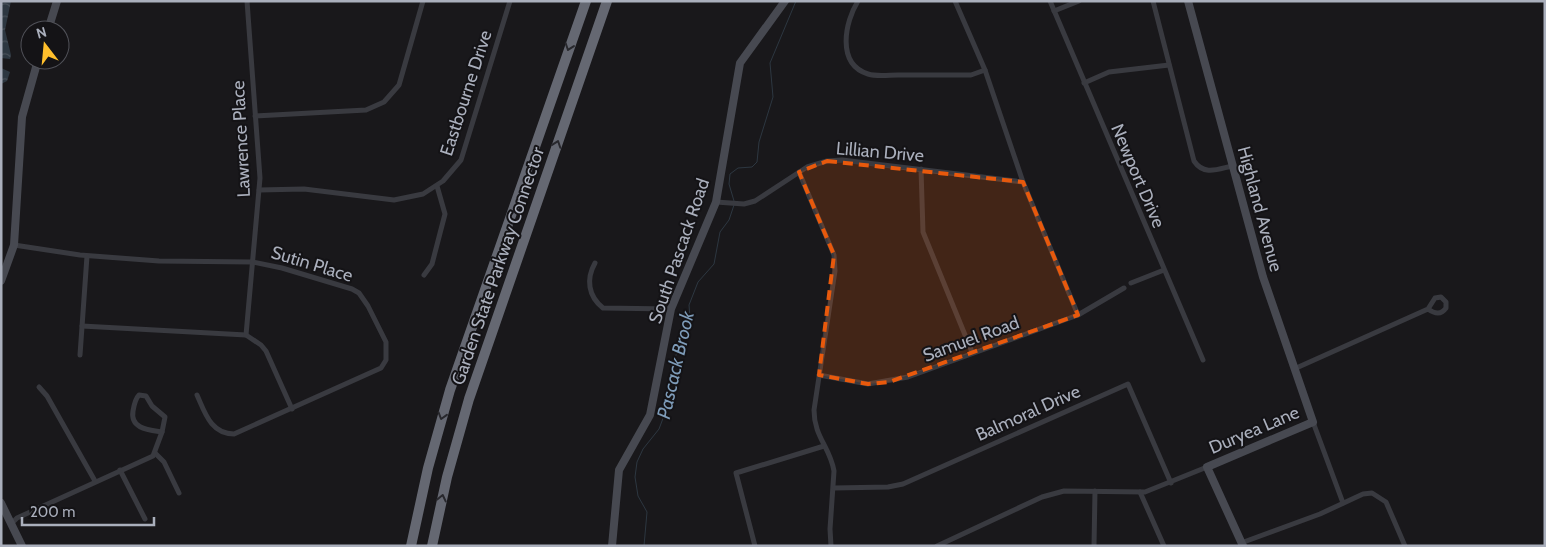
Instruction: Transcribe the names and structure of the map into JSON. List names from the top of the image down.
{
  "streets": {
    "highway": ["Garden State Parkway Connector"],
    "street": [
      "Eastbourne Drive",
      "Lawrence Place",
      "Lillian Drive",
      "Newport Drive",
      "Highland Avenue",
      "South Pascack Road",
      "Sutin Place",
      "Samuel Road",
      "Balmoral Drive",
      "Duryea Lane"
    ]
  },
  "crossings": [
    ["Eastbourne Drive", "Lawrence Place"],
    ["Lawrence Place", "Sutin Place"],
    ["Lillian Drive", "South Pascack Road"],
    ["Highland Avenue", "Duryea Lane"]
  ],
  "water": ["Pascack Brook"],
  "scale_bar": "200 m",
  "north": "top"
}
